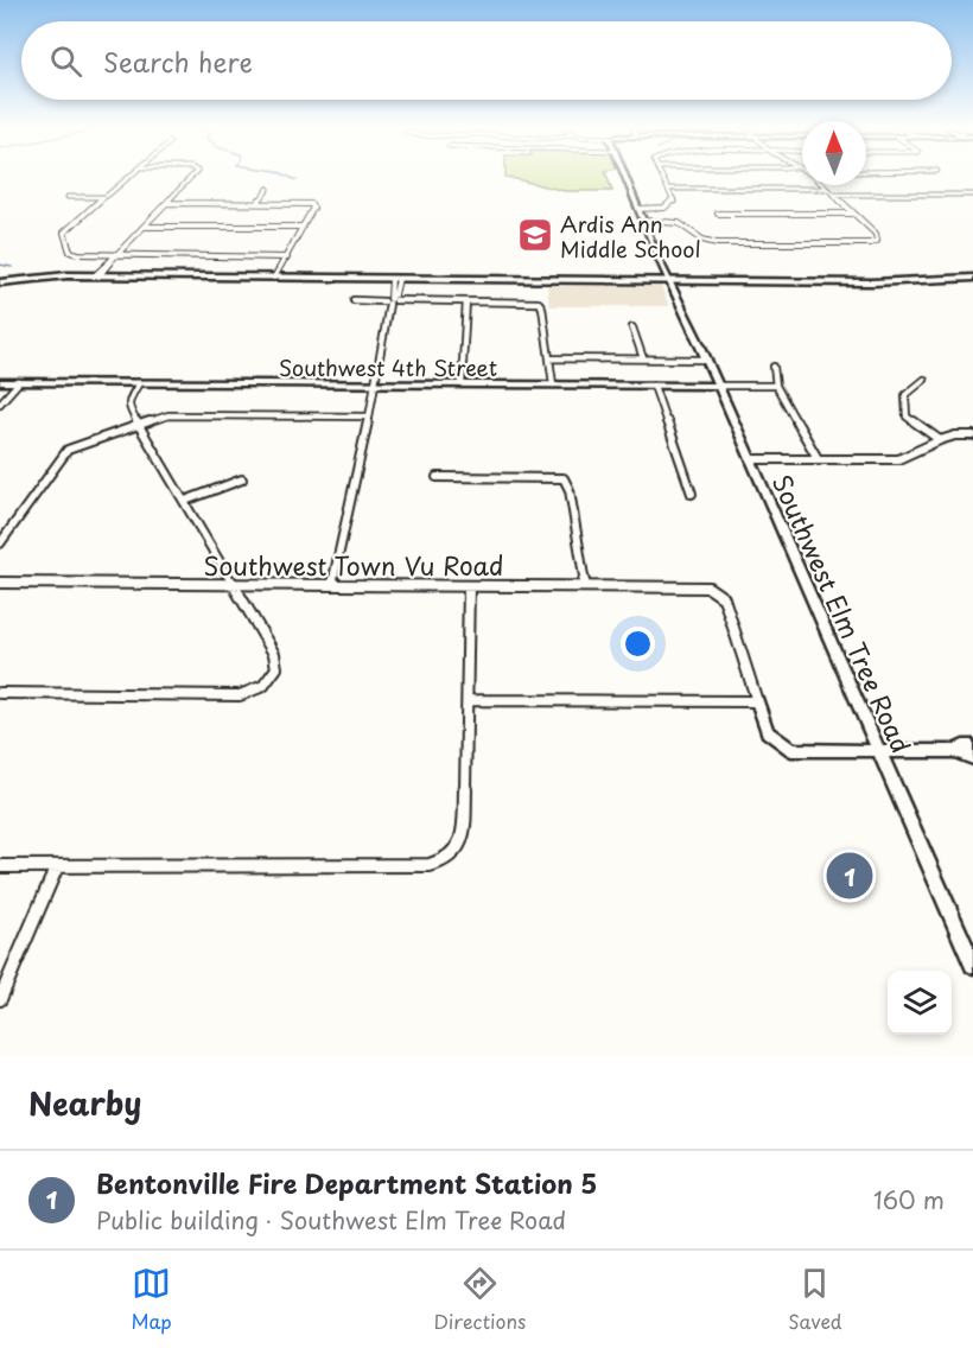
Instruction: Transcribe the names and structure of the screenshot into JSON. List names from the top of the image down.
{
  "streets": {
    "street": ["Southwest 4th Street", "Southwest Town Vu Road", "Southwest Elm Tree Road"]
  },
  "crossings": [
    ["Southwest 4th Street", "Southwest Elm Tree Road"]
  ],
  "places": {
    "school or university": ["Ardis Ann Middle School"]
  },
  "north": "top",
  "page": {
    "search": "Search here",
    "pins": "1",
    "heading": "Nearby",
    "list": [
      {
        "mark": "1",
        "name": "Bentonville Fire Department Station 5",
        "note": "Public building · Southwest Elm Tree Road",
        "value": "160 m"
      }
    ],
    "nav": ["Map", "Directions", "Saved"]
  }
}
